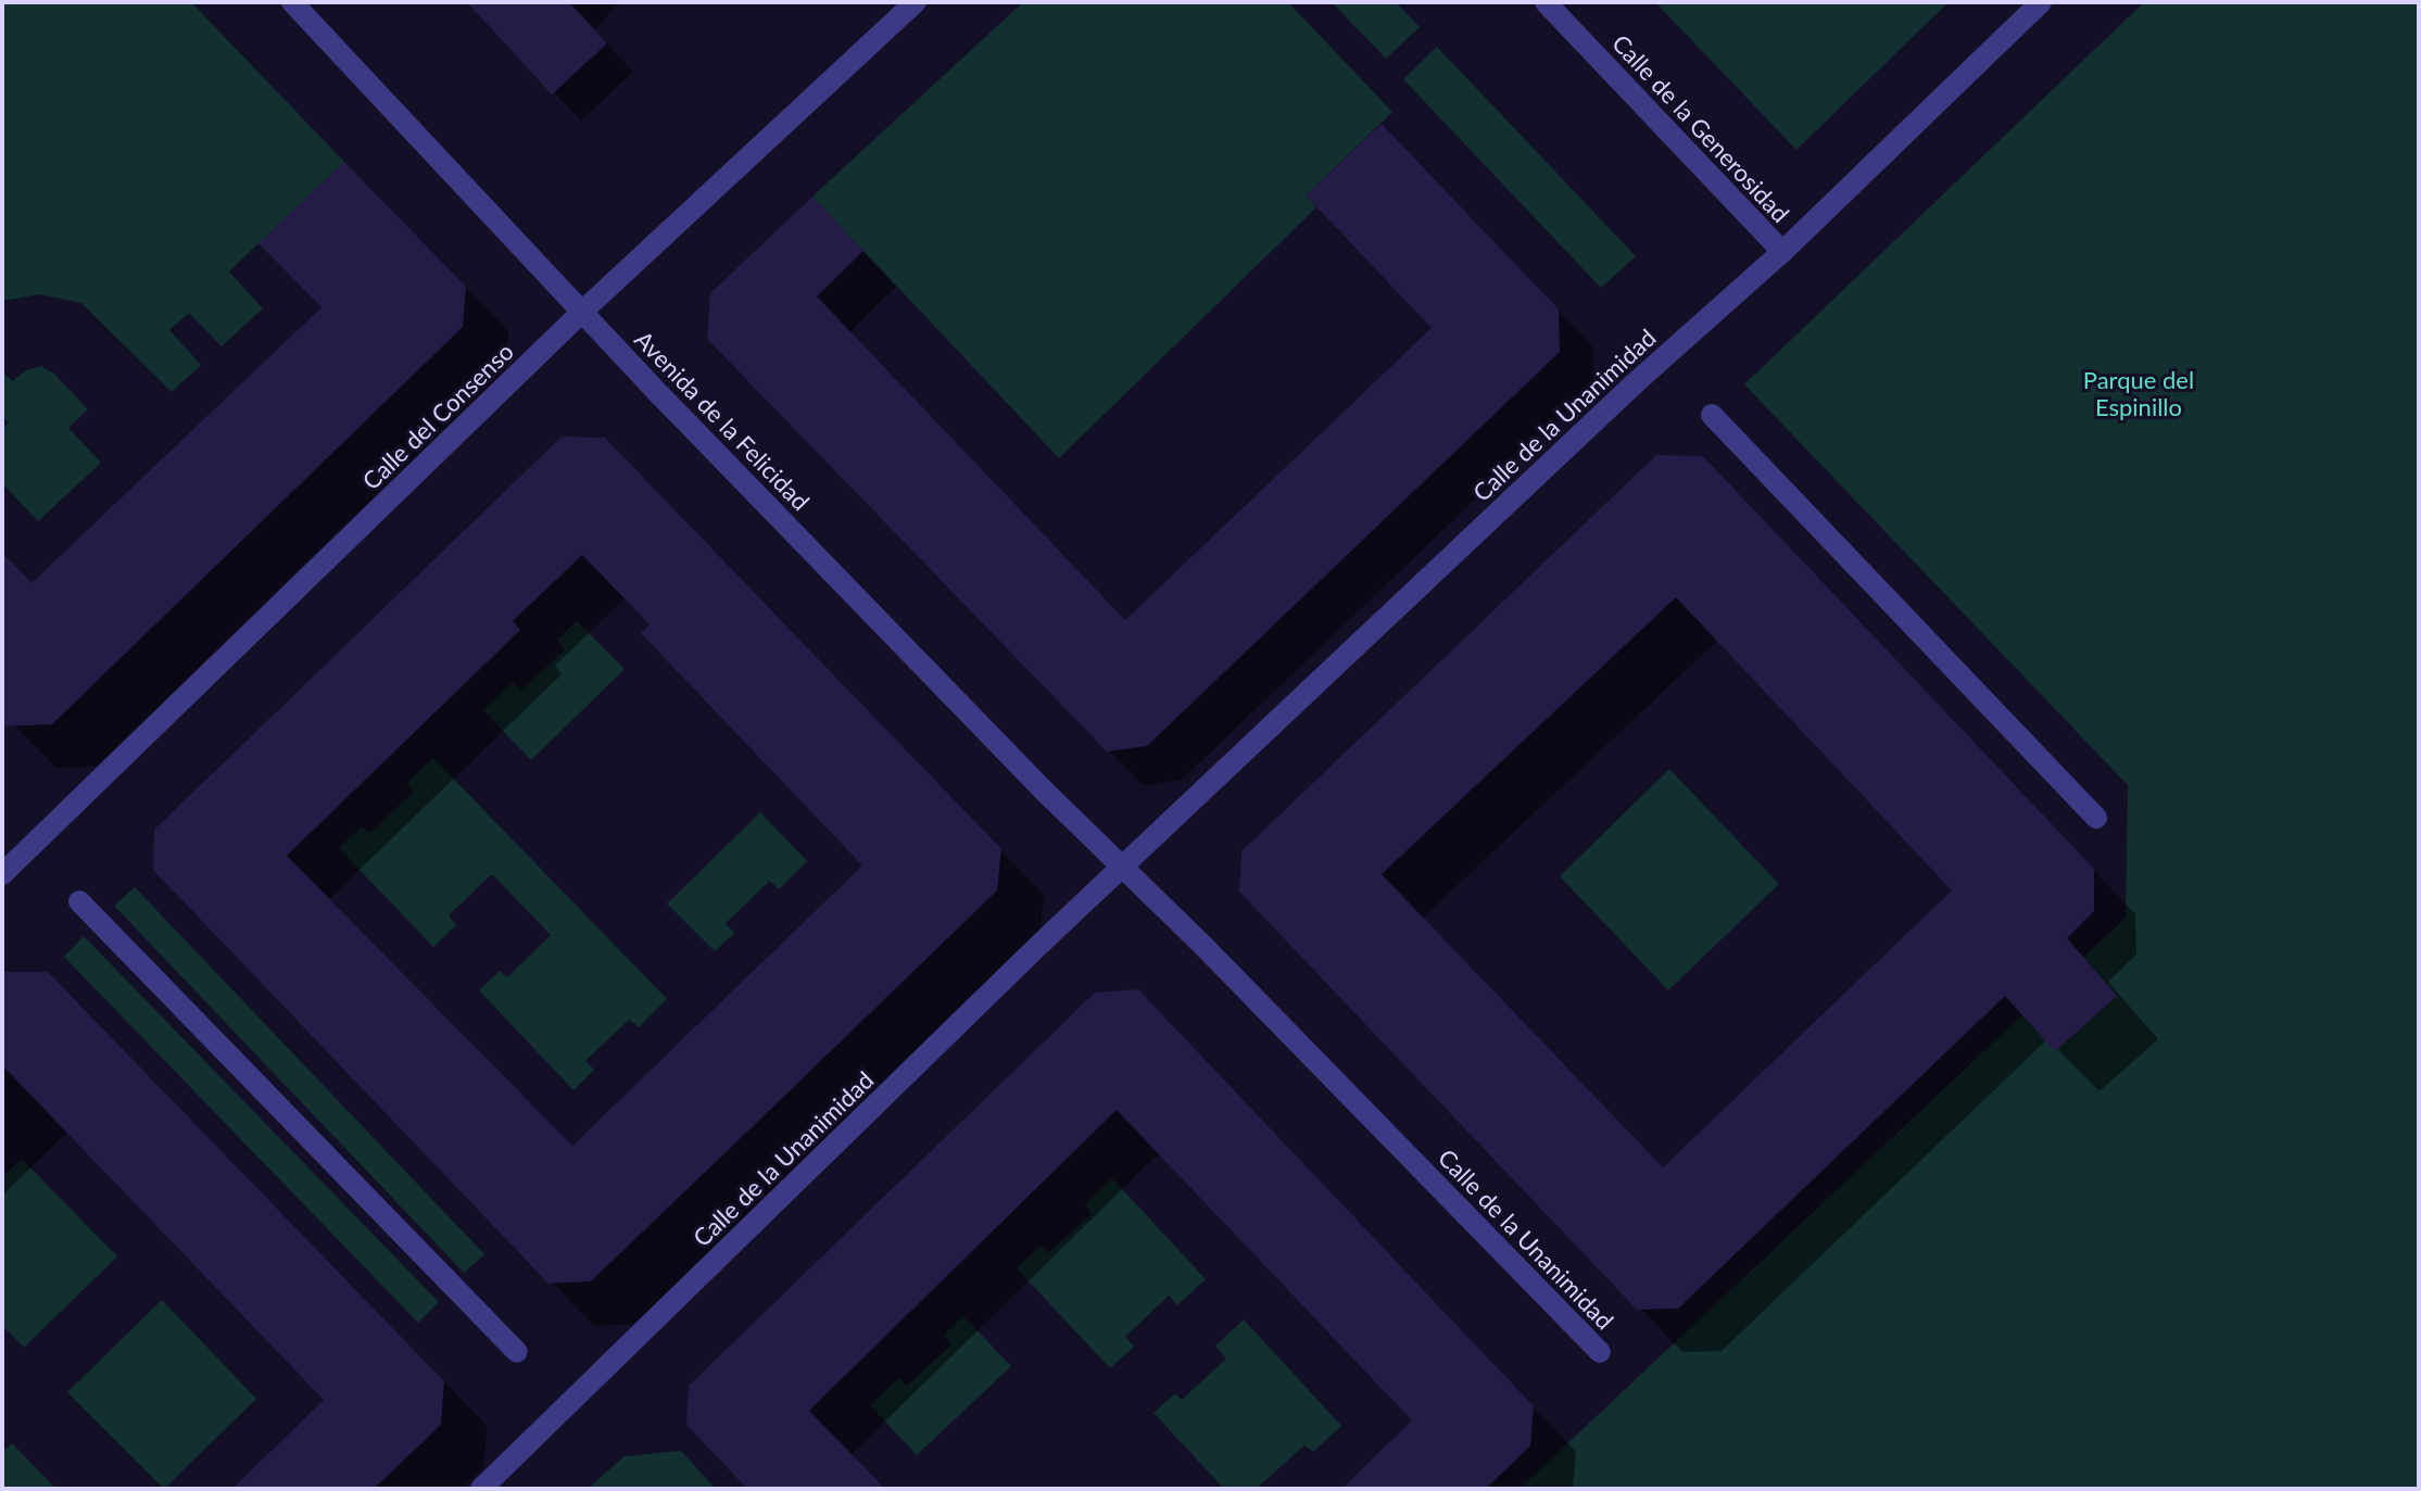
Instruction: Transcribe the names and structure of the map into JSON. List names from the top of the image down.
{
  "streets": {
    "street": [
      "Calle de la Generosidad",
      "Calle de la Unanimidad",
      "Calle del Consenso",
      "Avenida de la Felicidad"
    ]
  },
  "crossings": [
    ["Calle de la Generosidad", "Calle de la Unanimidad"],
    ["Calle de la Unanimidad", "Avenida de la Felicidad"],
    ["Calle del Consenso", "Avenida de la Felicidad"]
  ],
  "parks": ["Parque del Espinillo"]
}
